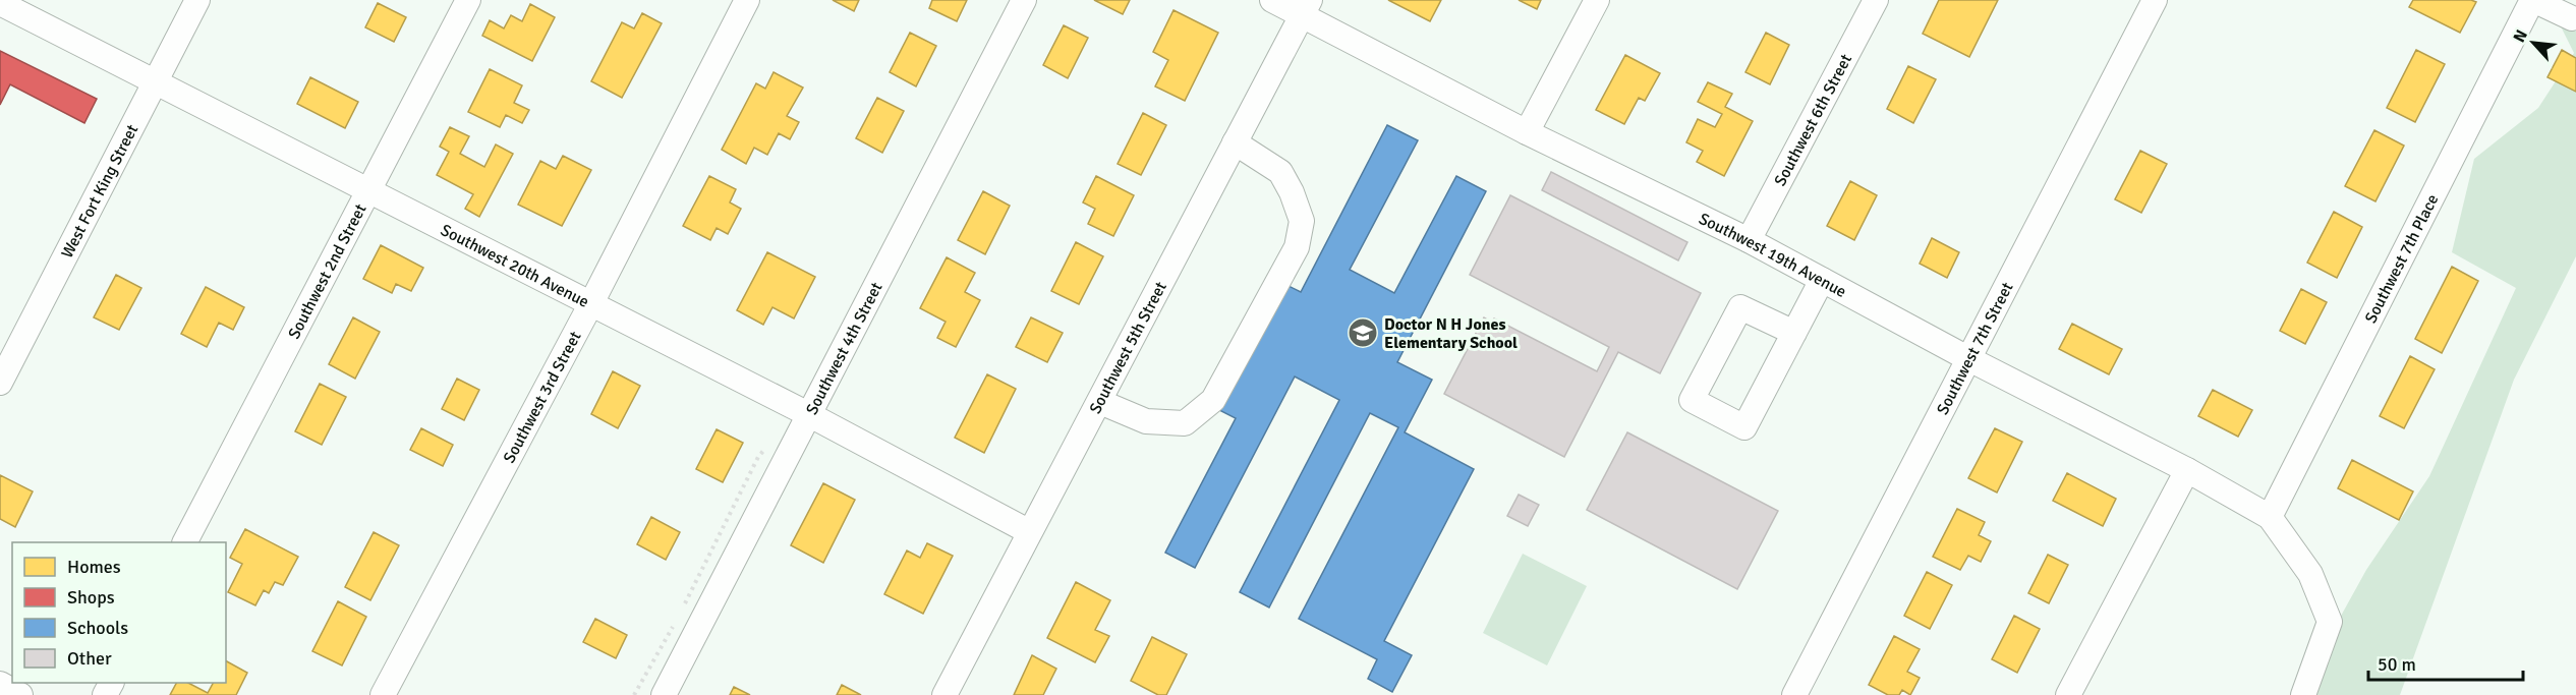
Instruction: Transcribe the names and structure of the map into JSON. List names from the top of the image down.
{
  "streets": {
    "street": [
      "Southwest 6th Street",
      "West Fort King Street",
      "Southwest 19th Avenue",
      "Southwest 7th Place",
      "Southwest 20th Avenue",
      "Southwest 2nd Street",
      "Southwest 4th Street",
      "Southwest 5th Street",
      "Southwest 7th Street",
      "Southwest 3rd Street"
    ]
  },
  "crossings": [
    ["Southwest 6th Street", "Southwest 19th Avenue"],
    ["West Fort King Street", "Southwest 20th Avenue"],
    ["Southwest 19th Avenue", "Southwest 7th Place"],
    ["Southwest 19th Avenue", "Southwest 5th Street"],
    ["Southwest 19th Avenue", "Southwest 7th Street"],
    ["Southwest 20th Avenue", "Southwest 2nd Street"],
    ["Southwest 20th Avenue", "Southwest 4th Street"],
    ["Southwest 20th Avenue", "Southwest 5th Street"],
    ["Southwest 20th Avenue", "Southwest 3rd Street"]
  ],
  "places": {
    "school or university": ["Doctor N H Jones Elementary School"]
  },
  "legend": [
    "Homes",
    "Shops",
    "Schools",
    "Other"
  ],
  "scale_bar": "50 m",
  "north": "top left"
}
